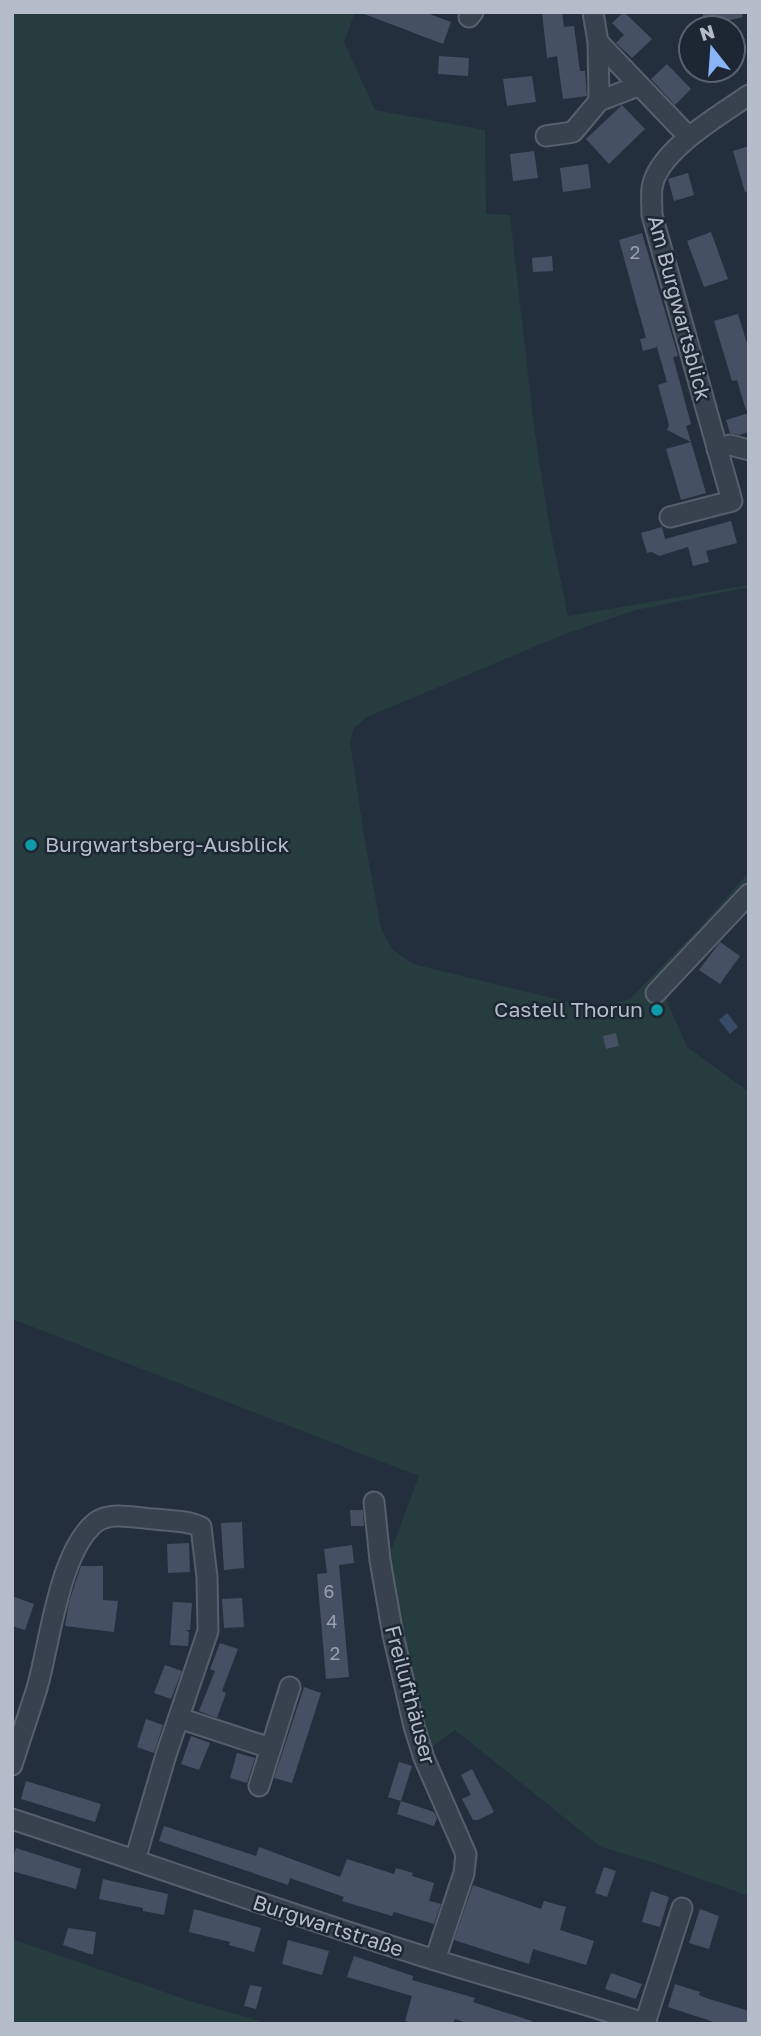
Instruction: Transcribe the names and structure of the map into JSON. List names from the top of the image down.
{
  "streets": {
    "street": ["Am Burgwartsblick", "Freilufthäuser", "Burgwartstraße"]
  },
  "crossings": [
    ["Freilufthäuser", "Burgwartstraße"]
  ],
  "places": ["Burgwartsberg-Ausblick", "Castell Thorun"],
  "house_numbers": [
    "2",
    "6",
    "4",
    "2"
  ],
  "north": "top"
}
